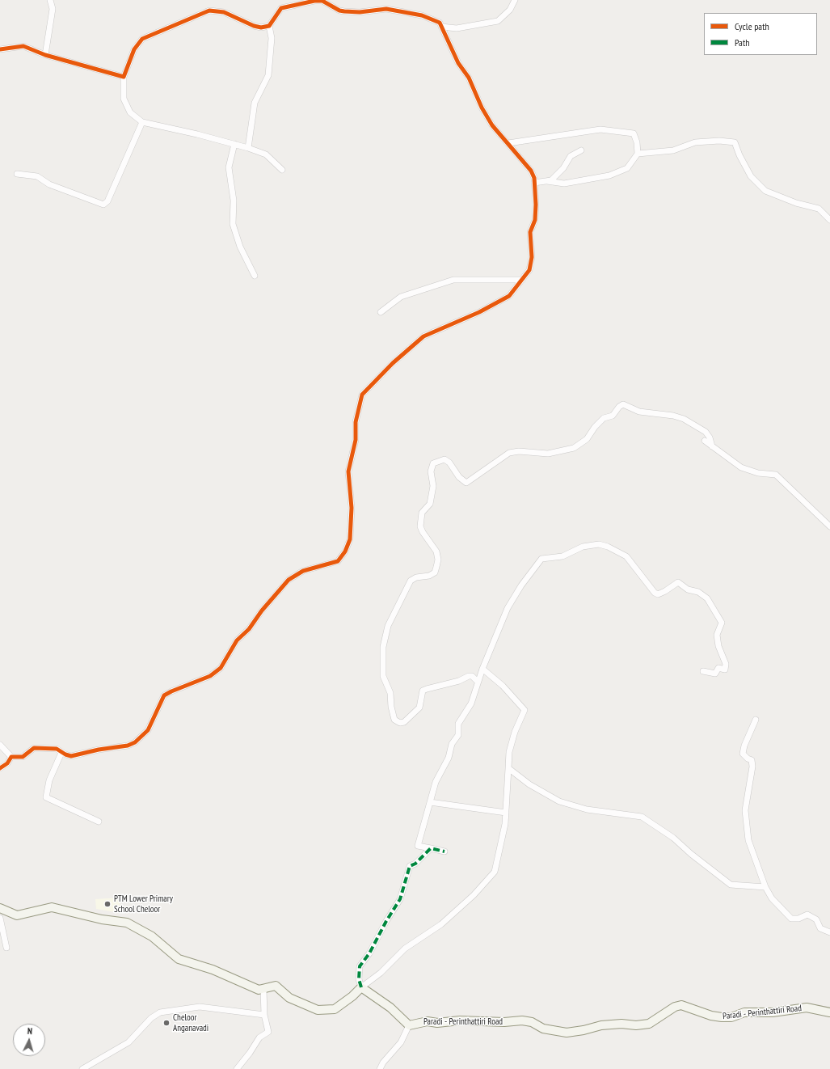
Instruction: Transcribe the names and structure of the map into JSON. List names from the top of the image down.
{
  "streets": {
    "main road": ["Paradi - Perinthattiri Road"]
  },
  "places": ["PTM Lower Primary School Cheloor", "Cheloor Anganavadi"],
  "legend": ["Cycle path", "Path"],
  "north": "top"
}
